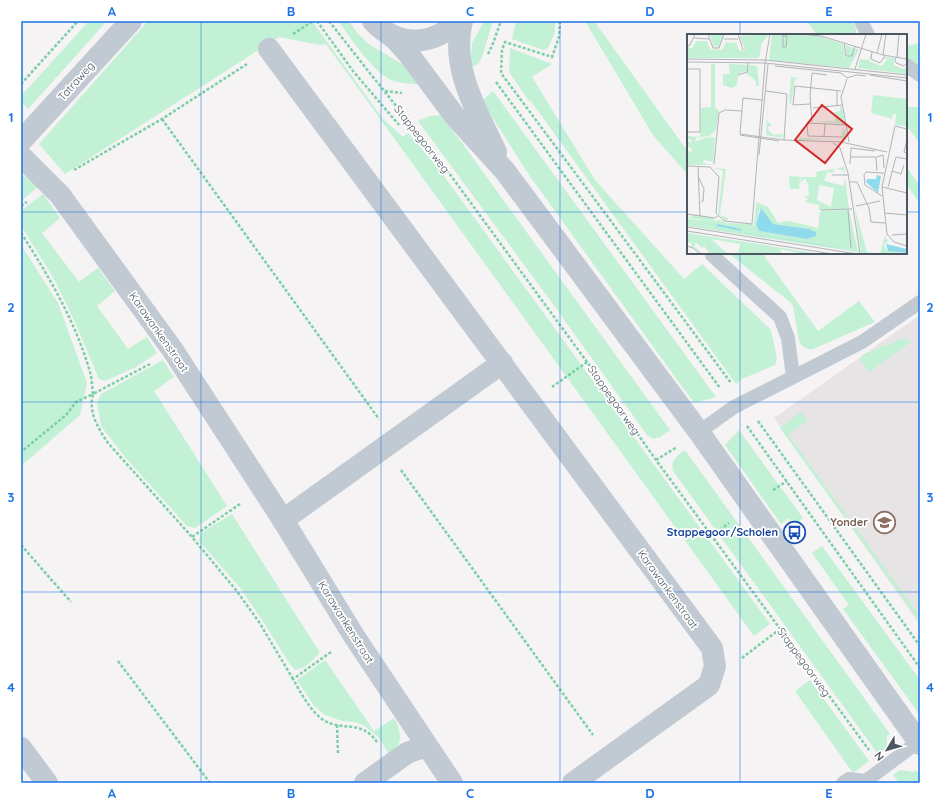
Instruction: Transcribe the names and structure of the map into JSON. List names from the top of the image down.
{
  "streets": {
    "street": ["Tatraweg", "Karawankenstraat"],
    "path": ["Stappegoorweg"]
  },
  "places": {
    "school or university": ["Yonder"],
    "bus stop": ["Stappegoor/Scholen"]
  },
  "north": "bottom left",
  "grid": {
    "columns": [
      "A",
      "B",
      "C",
      "D",
      "E"
    ],
    "rows": [
      "1",
      "2",
      "3",
      "4"
    ]
  }
}
